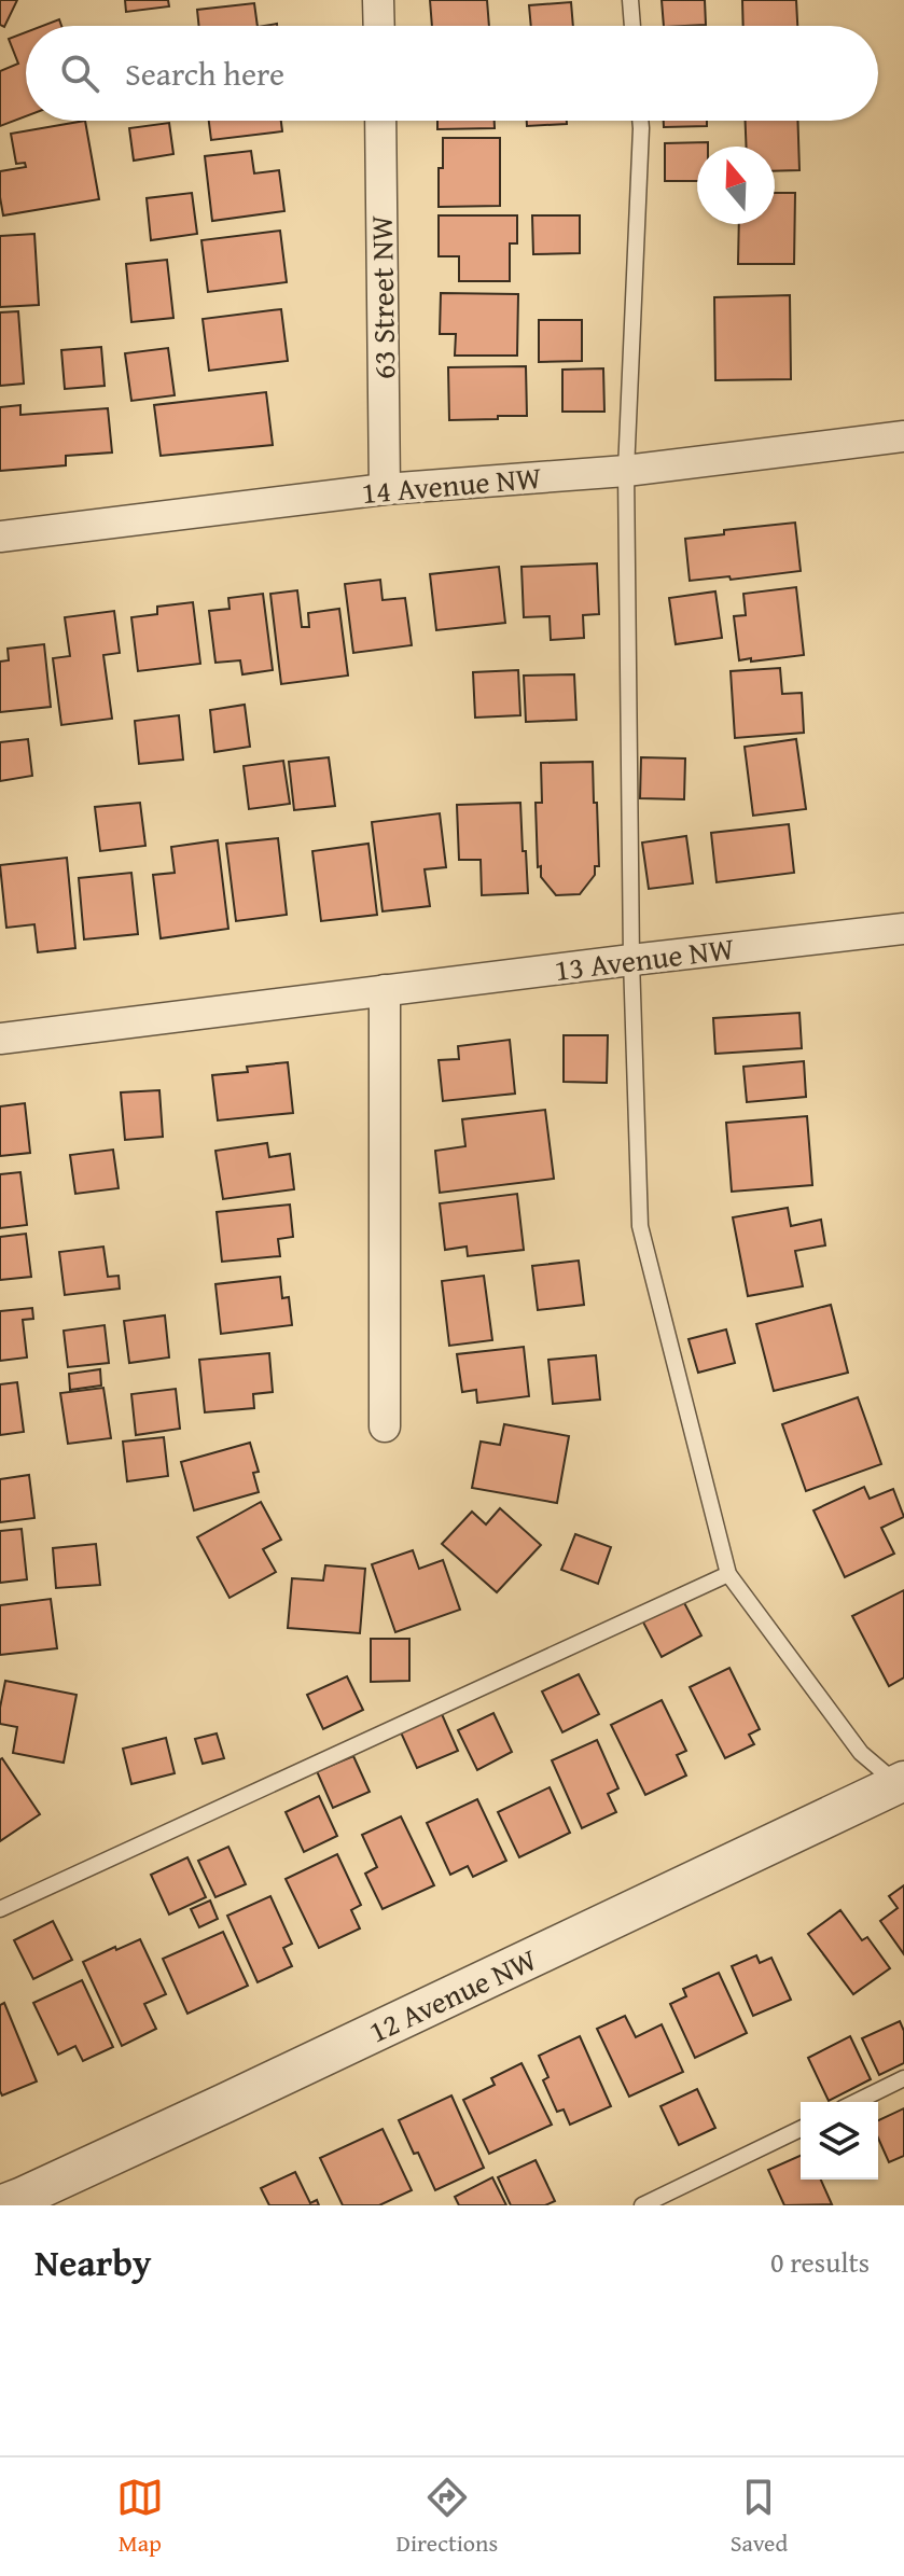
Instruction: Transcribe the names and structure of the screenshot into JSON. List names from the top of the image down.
{
  "streets": {
    "street": [
      "63 Street NW",
      "14 Avenue NW",
      "13 Avenue NW",
      "12 Avenue NW"
    ]
  },
  "crossings": [
    ["63 Street NW", "14 Avenue NW"]
  ],
  "north": "top",
  "page": {
    "search": "Search here",
    "heading": ["Nearby", "0 results"],
    "nav": ["Map", "Directions", "Saved"]
  }
}
